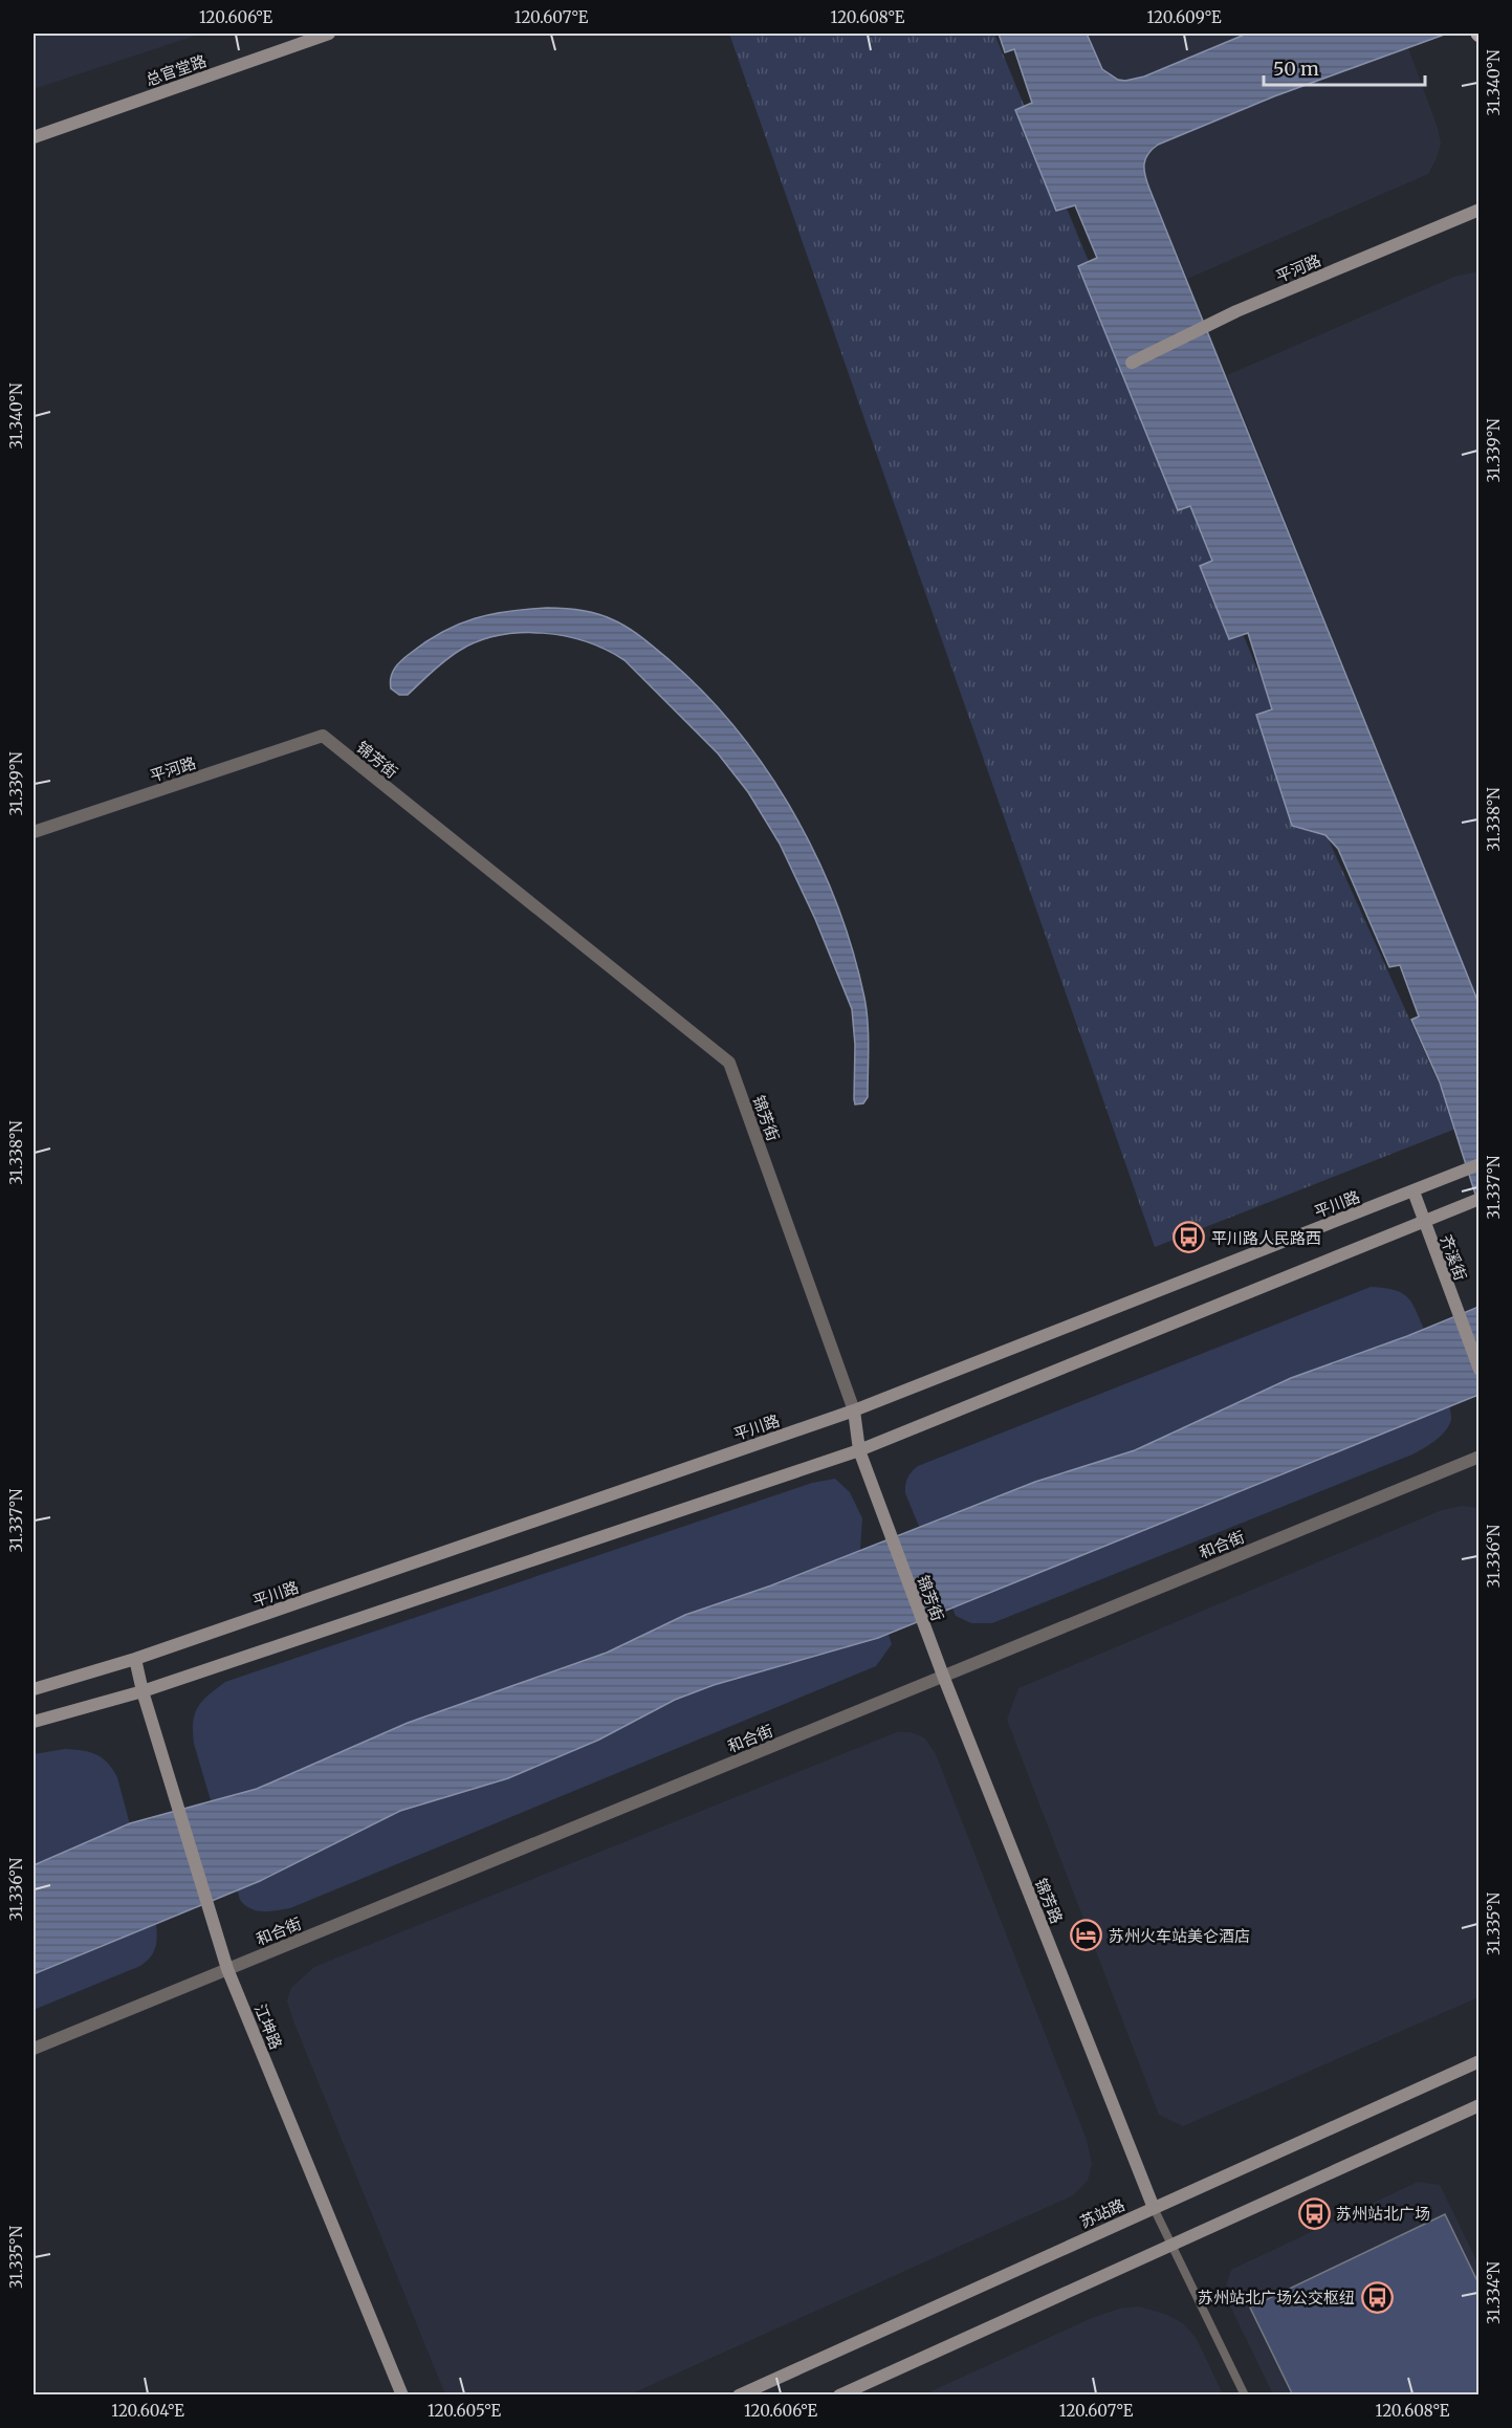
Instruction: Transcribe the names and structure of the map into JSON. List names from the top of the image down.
{
  "streets": {
    "street": [
      "总官堂路",
      "平河路",
      "锦芳街",
      "平川路",
      "齐溪街",
      "和合街",
      "锦芳路",
      "江坤路",
      "苏站路"
    ]
  },
  "crossings": [
    ["平河路", "锦芳街"],
    ["锦芳街", "平川路"],
    ["锦芳街", "和合街"],
    ["锦芳街", "锦芳路"],
    ["平川路", "齐溪街"],
    ["平川路", "江坤路"],
    ["和合街", "锦芳路"],
    ["和合街", "江坤路"],
    ["锦芳路", "苏站路"]
  ],
  "places": {
    "bus stop": ["平川路人民路西", "苏州站北广场", "苏州站北广场公交枢纽"],
    "hotel": ["苏州火车站美仑酒店"]
  },
  "scale_bar": "50 m",
  "coordinates": [
    "120.606°E",
    "120.607°E",
    "120.608°E",
    "120.609°E",
    "31.340°N",
    "31.339°N",
    "31.338°N",
    "31.337°N",
    "31.336°N",
    "31.335°N",
    "31.334°N",
    "120.604°E",
    "120.605°E"
  ]
}
